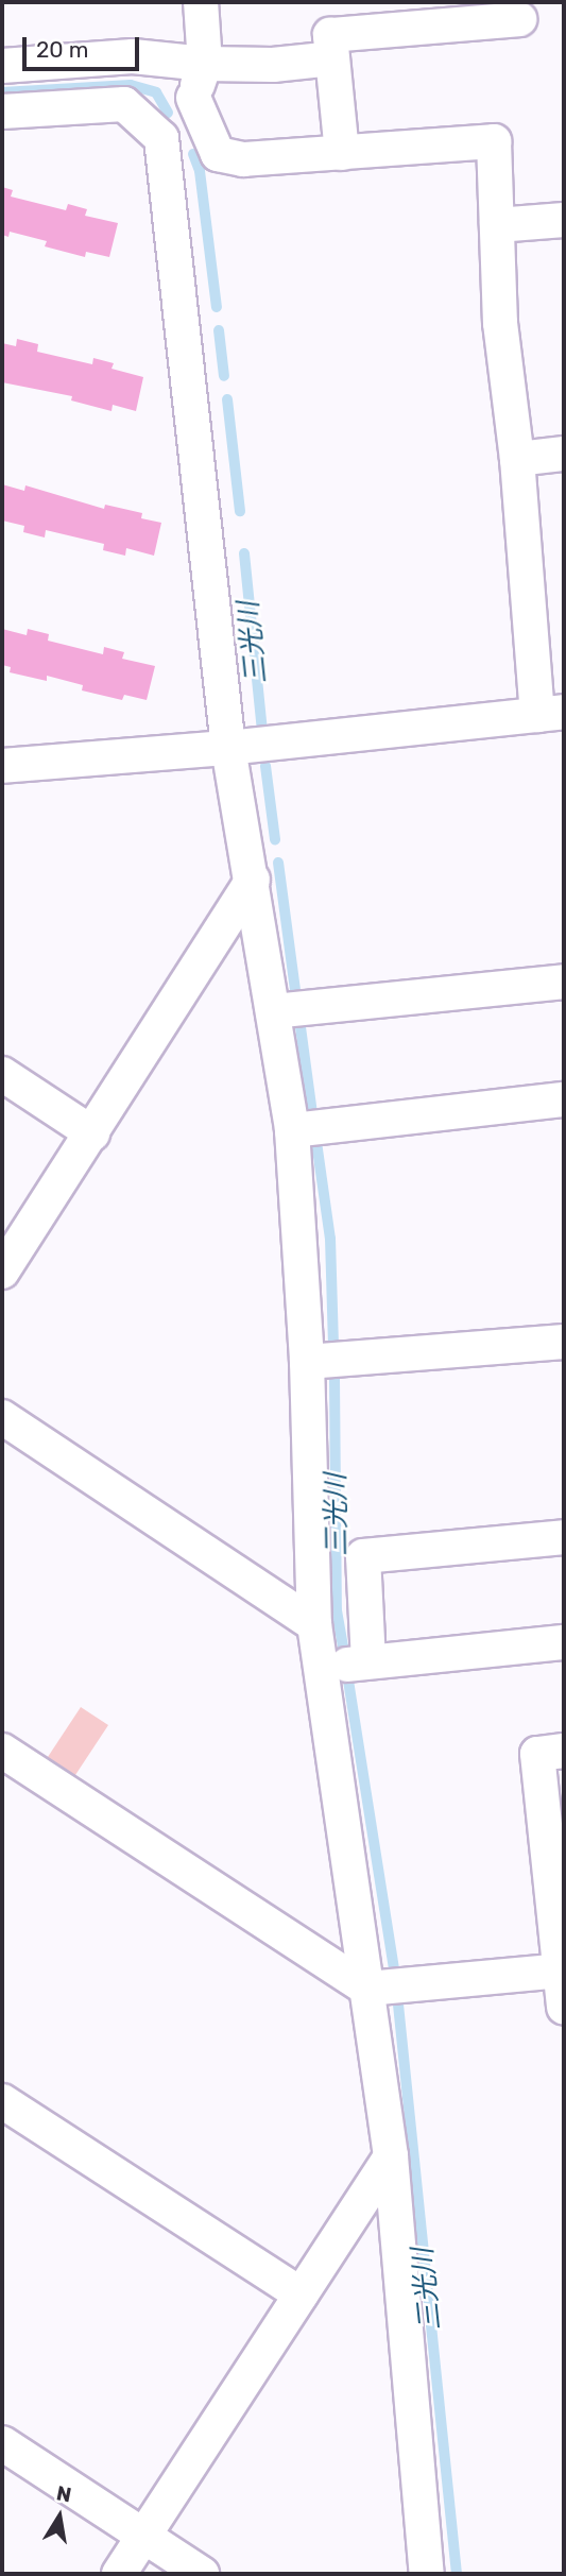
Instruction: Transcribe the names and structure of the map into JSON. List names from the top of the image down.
{
  "water": ["三光川"],
  "scale_bar": "20 m",
  "north": "top"
}
